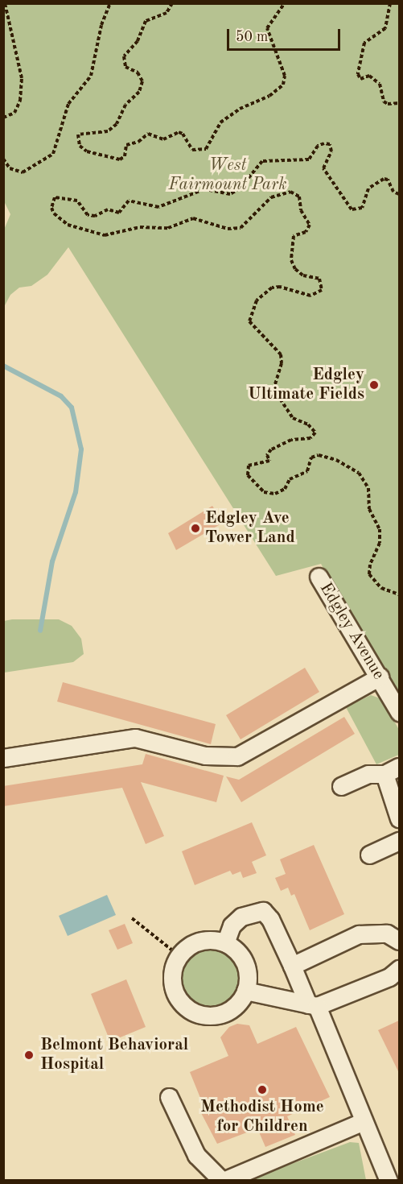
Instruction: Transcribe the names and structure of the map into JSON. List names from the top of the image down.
{
  "streets": {
    "street": ["Edgley Avenue"]
  },
  "parks": ["West Fairmount Park"],
  "places": [
    "Edgley Ultimate Fields",
    "Edgley Ave Tower Land",
    "Belmont Behavioral Hospital",
    "Methodist Home for Children"
  ],
  "scale_bar": "50 m"
}
